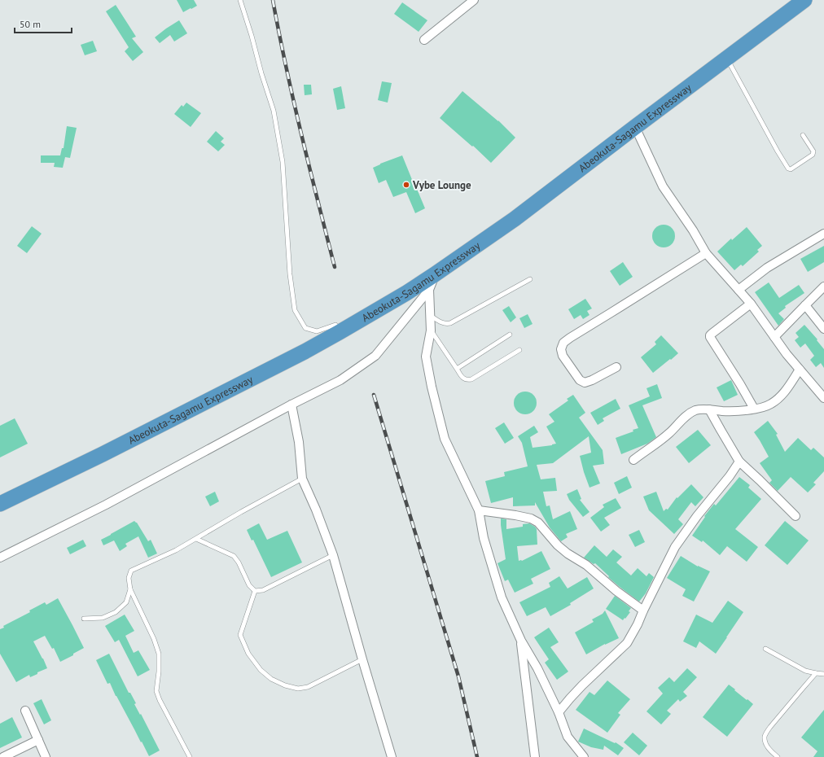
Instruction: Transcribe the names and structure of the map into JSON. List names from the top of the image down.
{
  "streets": {
    "highway": ["Abeokuta-Sagamu Expressway"]
  },
  "places": ["Vybe Lounge"],
  "scale_bar": "50 m"
}
